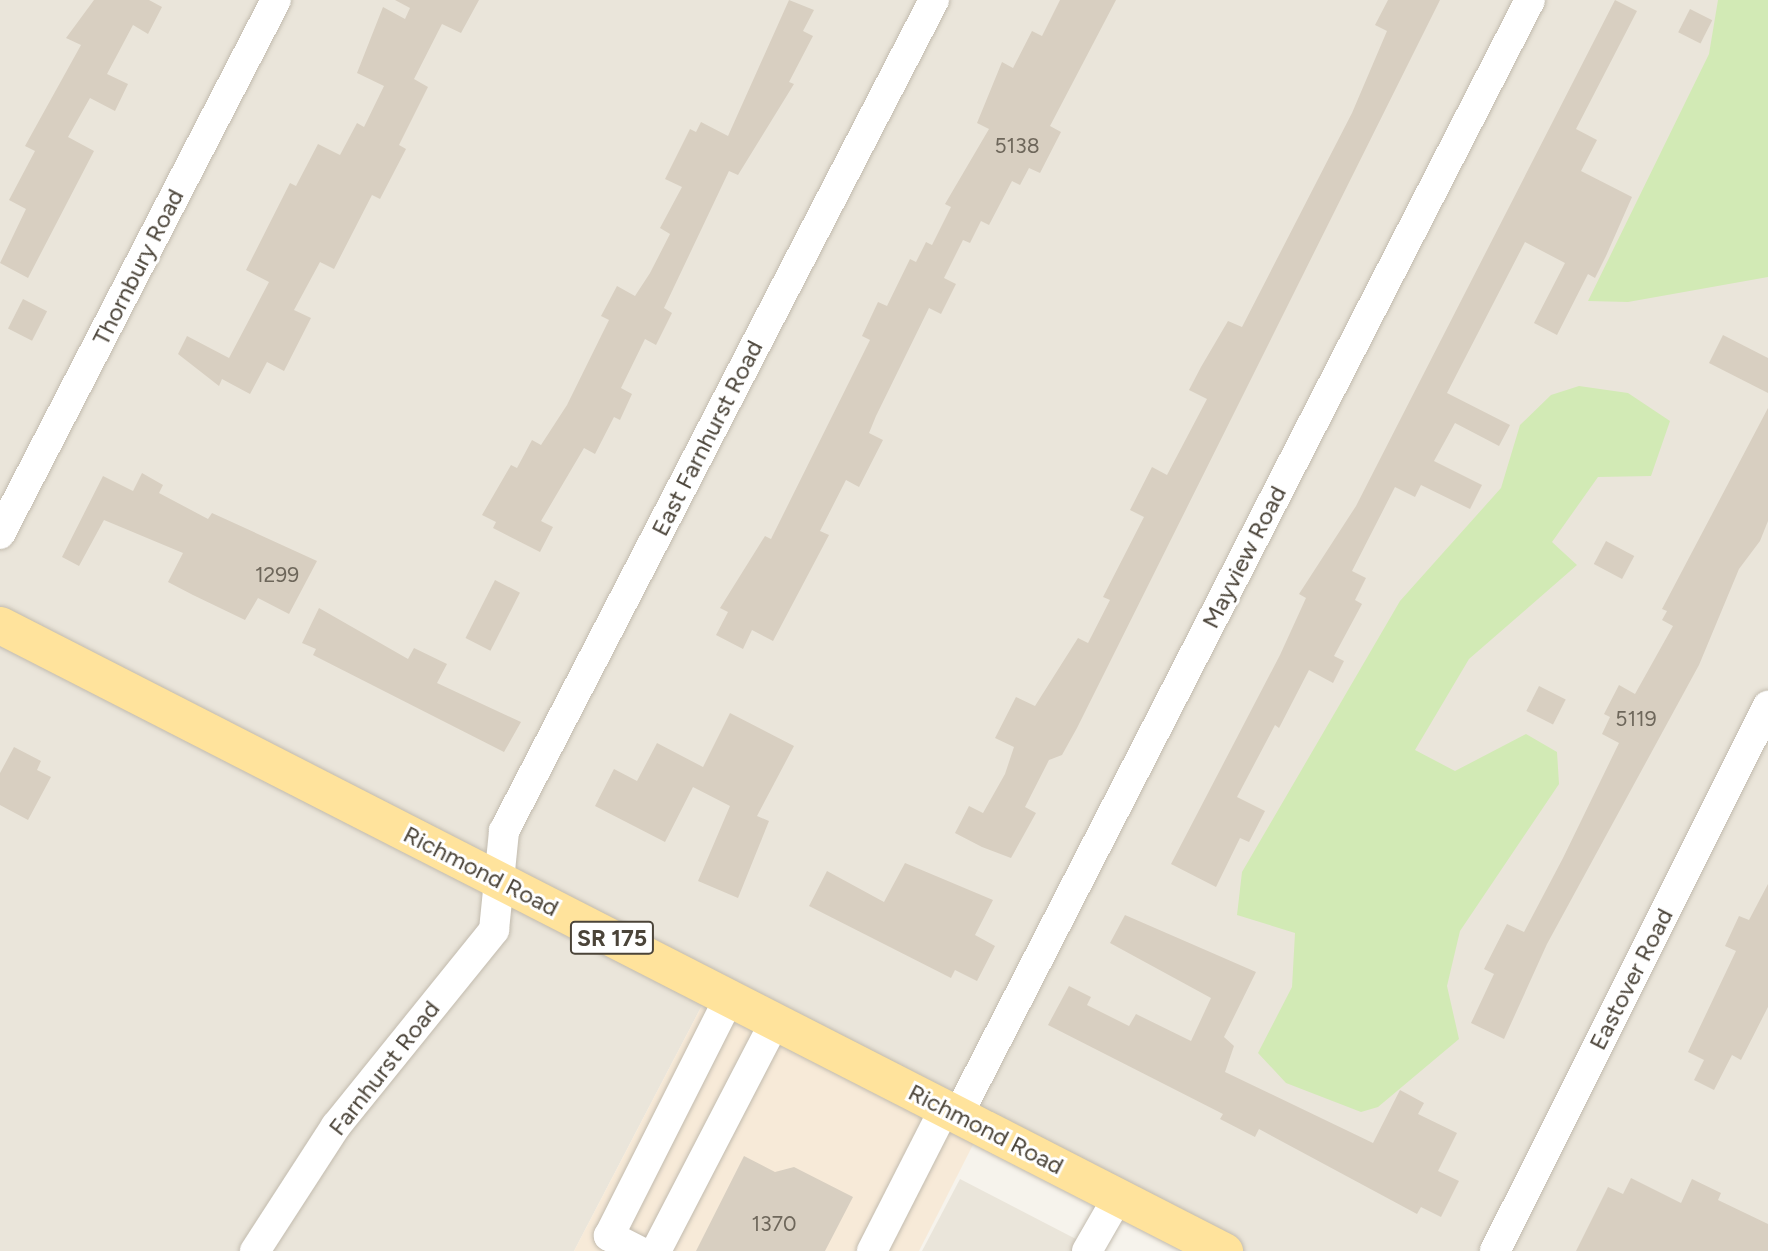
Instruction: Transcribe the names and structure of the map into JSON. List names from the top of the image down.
{
  "streets": {
    "main road": ["Richmond Road", "SR 175"],
    "street": [
      "Thornbury Road",
      "East Farnhurst Road",
      "Mayview Road",
      "Eastover Road",
      "Farnhurst Road"
    ]
  },
  "crossings": [
    ["East Farnhurst Road", "Richmond Road"],
    ["East Farnhurst Road", "Farnhurst Road"],
    ["Mayview Road", "Richmond Road"],
    ["Richmond Road", "Farnhurst Road"]
  ],
  "house_numbers": [
    "5138",
    "1299",
    "5119",
    "1370"
  ]
}
